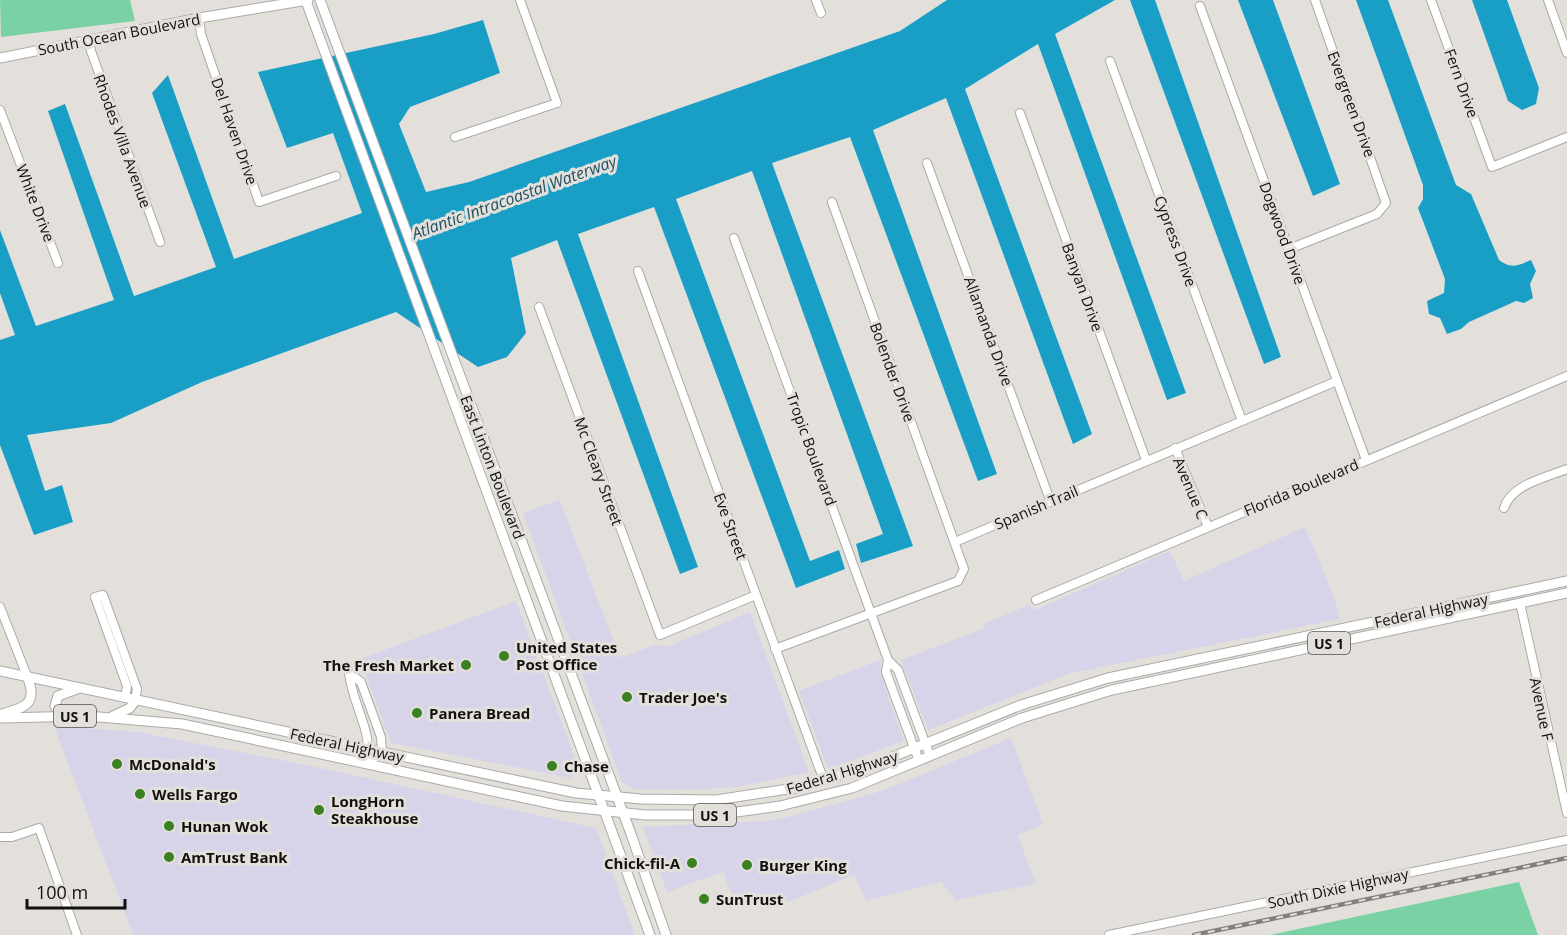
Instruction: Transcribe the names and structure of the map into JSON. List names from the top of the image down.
{
  "streets": {
    "main road": [
      "South Ocean Boulevard",
      "East Linton Boulevard",
      "Federal Highway",
      "US 1"
    ],
    "street": [
      "Fern Drive",
      "Evergreen Drive",
      "Del Haven Drive",
      "Rhodes Villa Avenue",
      "White Drive",
      "Dogwood Drive",
      "Cypress Drive",
      "Banyan Drive",
      "Allamanda Drive",
      "Bolender Drive",
      "Tropic Boulevard",
      "Mc Cleary Street",
      "Florida Boulevard",
      "Avenue C",
      "Spanish Trail",
      "Eve Street",
      "Avenue F",
      "South Dixie Highway"
    ]
  },
  "crossings": [
    ["South Ocean Boulevard", "Del Haven Drive"],
    ["South Ocean Boulevard", "Rhodes Villa Avenue"],
    ["South Ocean Boulevard", "East Linton Boulevard"],
    ["Evergreen Drive", "Dogwood Drive"],
    ["Dogwood Drive", "Florida Boulevard"],
    ["Dogwood Drive", "Spanish Trail"],
    ["Cypress Drive", "Spanish Trail"],
    ["Banyan Drive", "Spanish Trail"],
    ["Allamanda Drive", "Spanish Trail"],
    ["Bolender Drive", "Spanish Trail"],
    ["Tropic Boulevard", "Federal Highway"],
    ["East Linton Boulevard", "Federal Highway"],
    ["Mc Cleary Street", "Eve Street"],
    ["Florida Boulevard", "Avenue C"],
    ["Avenue C", "Spanish Trail"],
    ["Eve Street", "Federal Highway"],
    ["Federal Highway", "US 1"],
    ["Federal Highway", "Avenue F"]
  ],
  "water": ["Atlantic Intracoastal Waterway"],
  "places": [
    "United States Post Office",
    "The Fresh Market",
    "Trader Joe's",
    "Panera Bread",
    "McDonald's",
    "Chase",
    "Wells Fargo",
    "LongHorn Steakhouse",
    "Hunan Wok",
    "AmTrust Bank",
    "Chick-fil-A",
    "Burger King",
    "SunTrust"
  ],
  "scale_bar": "100 m"
}
